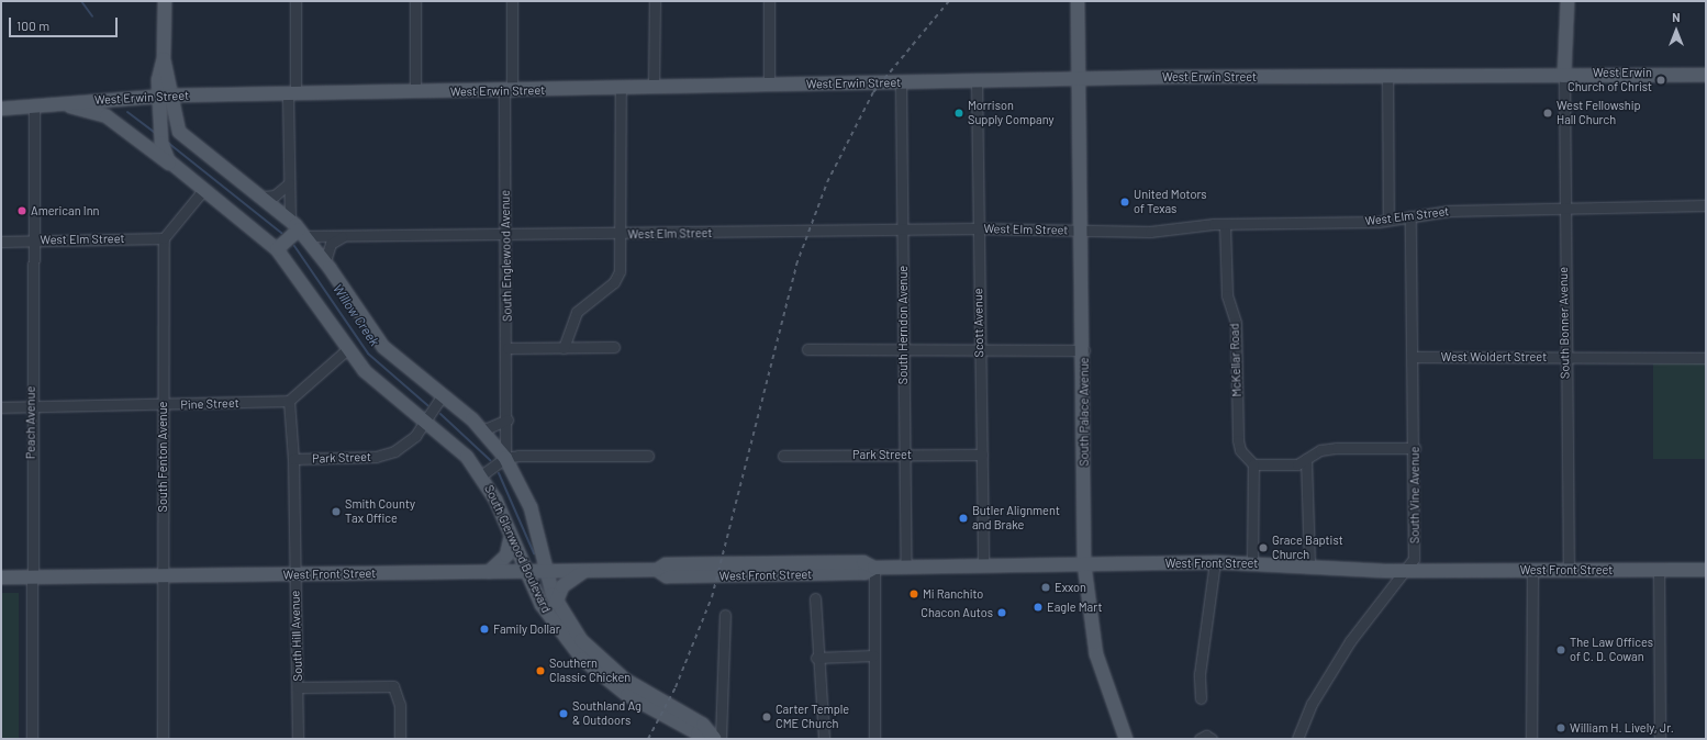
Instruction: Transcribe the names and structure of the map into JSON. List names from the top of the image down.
{
  "streets": {
    "main road": [
      "West Erwin Street",
      "South Palace Avenue",
      "South Glenwood Boulevard",
      "West Front Street"
    ],
    "street": [
      "West Elm Street",
      "South Englewood Avenue",
      "Scott Avenue",
      "South Bonner Avenue",
      "South Herndon Avenue",
      "West Woldert Street",
      "McKellar Road",
      "Pine Street",
      "Peach Avenue",
      "Park Street",
      "South Fenton Avenue",
      "South Vine Avenue",
      "South Hill Avenue"
    ]
  },
  "crossings": [
    ["West Erwin Street", "South Englewood Avenue"],
    ["West Erwin Street", "Scott Avenue"],
    ["West Erwin Street", "South Bonner Avenue"],
    ["West Erwin Street", "South Herndon Avenue"],
    ["West Erwin Street", "South Palace Avenue"],
    ["West Erwin Street", "Peach Avenue"],
    ["West Erwin Street", "South Glenwood Boulevard"],
    ["West Elm Street", "South Englewood Avenue"],
    ["West Elm Street", "Scott Avenue"],
    ["West Elm Street", "South Bonner Avenue"],
    ["West Elm Street", "South Herndon Avenue"],
    ["West Elm Street", "McKellar Road"],
    ["West Elm Street", "South Palace Avenue"],
    ["West Elm Street", "Peach Avenue"],
    ["West Elm Street", "South Fenton Avenue"],
    ["West Elm Street", "South Vine Avenue"],
    ["West Elm Street", "South Glenwood Boulevard"],
    ["South Englewood Avenue", "South Glenwood Boulevard"],
    ["Scott Avenue", "Park Street"],
    ["Scott Avenue", "West Front Street"],
    ["South Bonner Avenue", "West Woldert Street"],
    ["South Bonner Avenue", "West Front Street"],
    ["South Herndon Avenue", "Park Street"],
    ["South Herndon Avenue", "West Front Street"],
    ["West Woldert Street", "South Vine Avenue"],
    ["Pine Street", "Peach Avenue"],
    ["Pine Street", "South Fenton Avenue"],
    ["Pine Street", "South Hill Avenue"],
    ["South Palace Avenue", "West Front Street"],
    ["Peach Avenue", "West Front Street"],
    ["Park Street", "South Glenwood Boulevard"],
    ["Park Street", "South Hill Avenue"],
    ["South Fenton Avenue", "West Front Street"],
    ["South Vine Avenue", "West Front Street"],
    ["South Glenwood Boulevard", "West Front Street"],
    ["West Front Street", "South Hill Avenue"]
  ],
  "water": ["Willow Creek"],
  "places": [
    "West Erwin Church of Christ",
    "Morrison Supply Company",
    "West Fellowship Hall Church",
    "United Motors of Texas",
    "American Inn",
    "Smith County Tax Office",
    "Butler Alignment and Brake",
    "Grace Baptist Church",
    "Exxon",
    "Mi Ranchito",
    "Eagle Mart",
    "Chacon Autos",
    "Family Dollar",
    "The Law Offices of C. D. Cowan",
    "Southern Classic Chicken",
    "Southland Ag & Outdoors",
    "Carter Temple CME Church",
    "William H. Lively, Jr."
  ],
  "scale_bar": "100 m",
  "north": "top"
}
